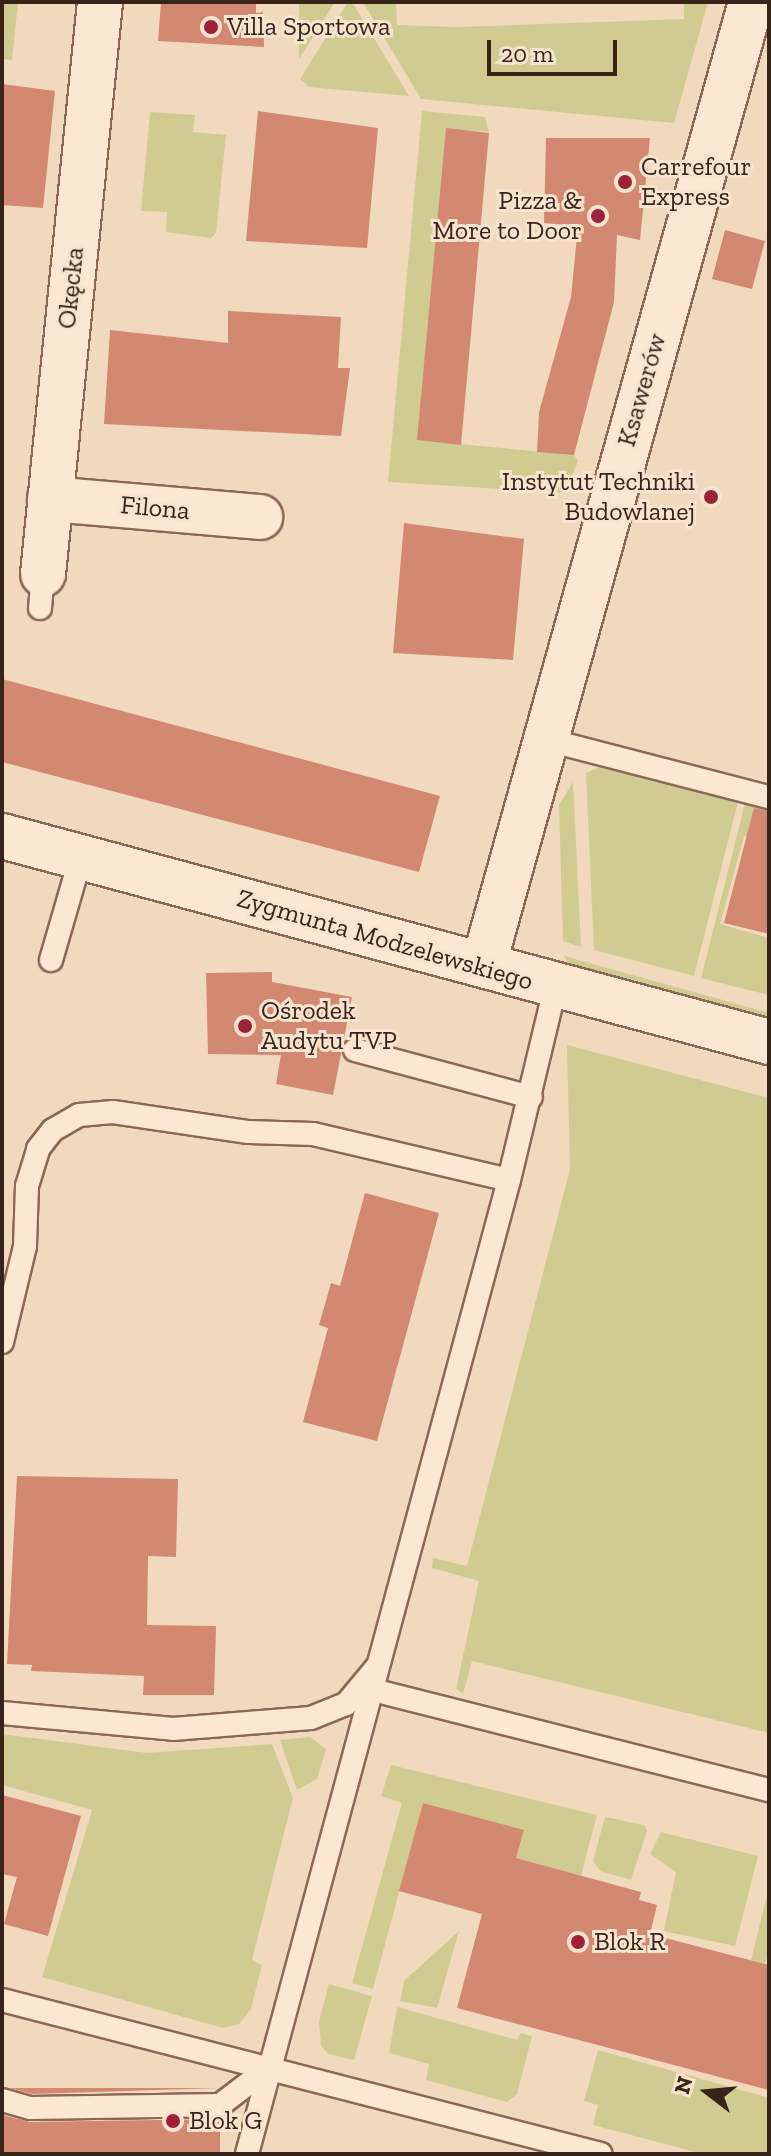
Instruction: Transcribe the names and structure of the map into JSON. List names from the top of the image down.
{
  "streets": {
    "street": [
      "Okęcka",
      "Ksawerów",
      "Filona",
      "Zygmunta Modzelewskiego"
    ]
  },
  "crossings": [
    ["Okęcka", "Filona"],
    ["Ksawerów", "Zygmunta Modzelewskiego"]
  ],
  "places": [
    "Villa Sportowa",
    "Carrefour Express",
    "Pizza & More to Door",
    "Instytut Techniki Budowlanej",
    "Ośrodek Audytu TVP",
    "Blok R",
    "Blok G"
  ],
  "scale_bar": "20 m",
  "north": "left"
}
